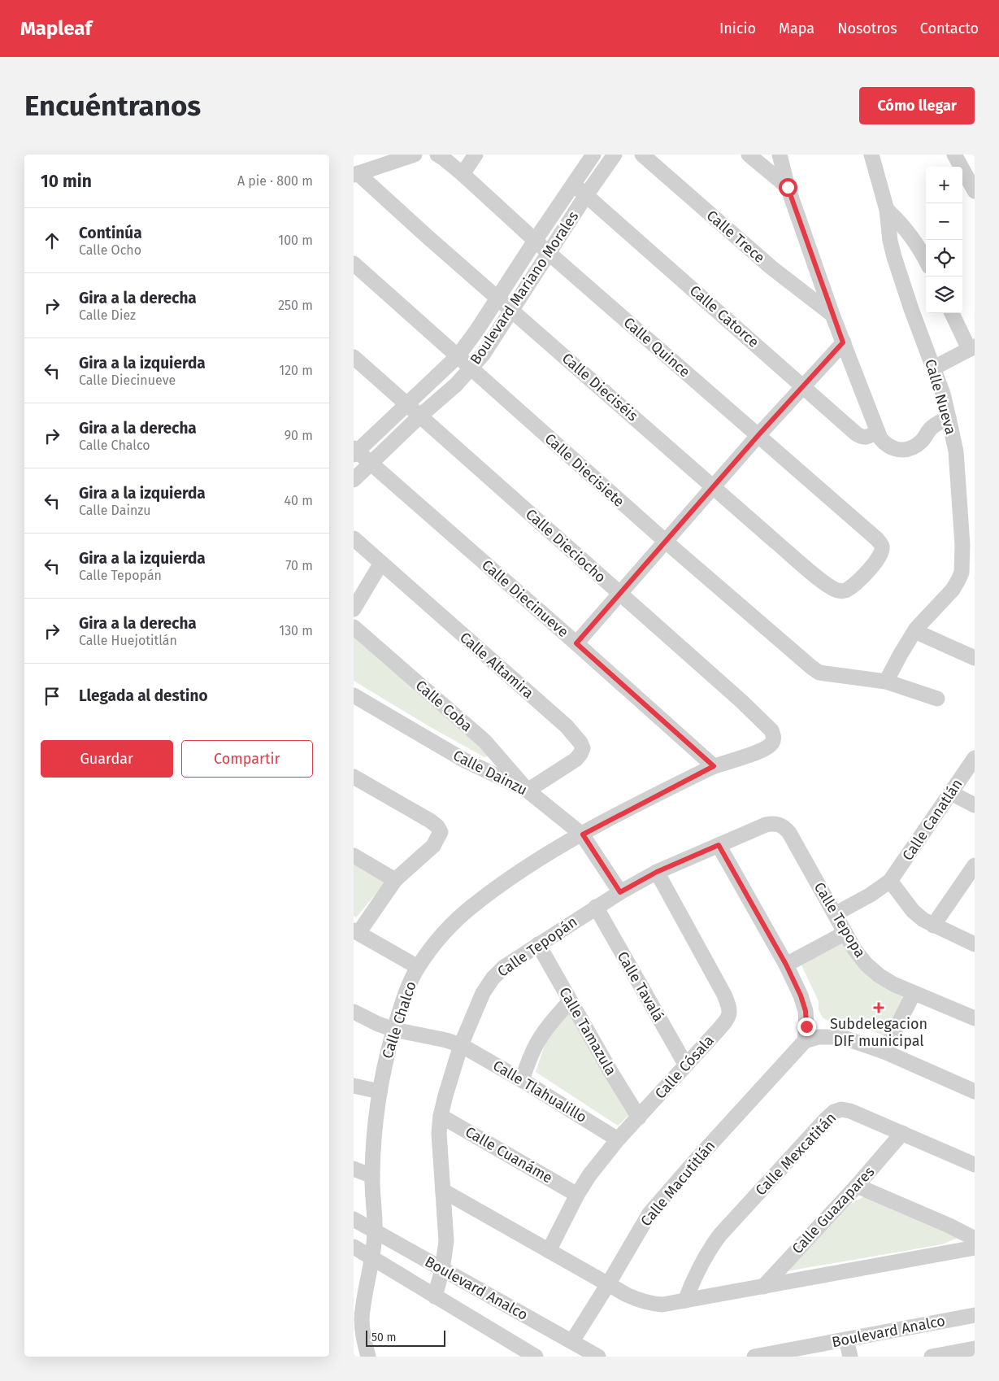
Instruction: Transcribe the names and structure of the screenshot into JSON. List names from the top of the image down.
{
  "streets": {
    "street": [
      "Calle Trece",
      "Boulevard Mariano Morales",
      "Calle Catorce",
      "Calle Quince",
      "Calle Dieciséis",
      "Calle Nueva",
      "Calle Diecisiete",
      "Calle Dieciocho",
      "Calle Diecinueve",
      "Calle Altamira",
      "Calle Coba",
      "Calle Dainzu",
      "Calle Canatlán",
      "Calle Tepopa",
      "Calle Tepopán",
      "Calle Tavalá",
      "Calle Chalco",
      "Calle Tamazula",
      "Calle Cósala",
      "Calle Tlahualillo",
      "Calle Mexcatitán",
      "Calle Cuanáme",
      "Calle Macutitlán",
      "Calle Guazapares",
      "Boulevard Analco"
    ]
  },
  "crossings": [
    ["Boulevard Mariano Morales", "Calle Catorce"],
    ["Boulevard Mariano Morales", "Calle Quince"],
    ["Boulevard Mariano Morales", "Calle Dieciséis"],
    ["Boulevard Mariano Morales", "Calle Diecisiete"],
    ["Boulevard Mariano Morales", "Calle Dieciocho"],
    ["Boulevard Mariano Morales", "Calle Diecinueve"],
    ["Calle Quince", "Calle Dieciséis"],
    ["Calle Nueva", "Calle Diecisiete"],
    ["Calle Dieciocho", "Calle Chalco"],
    ["Calle Diecinueve", "Calle Chalco"],
    ["Calle Altamira", "Calle Coba"],
    ["Calle Altamira", "Calle Dainzu"],
    ["Calle Coba", "Calle Dainzu"],
    ["Calle Dainzu", "Calle Tepopán"],
    ["Calle Dainzu", "Calle Chalco"],
    ["Calle Canatlán", "Calle Tepopa"],
    ["Calle Tepopa", "Calle Tepopán"],
    ["Calle Tepopán", "Calle Tavalá"],
    ["Calle Tepopán", "Calle Tamazula"],
    ["Calle Tepopán", "Calle Cósala"],
    ["Calle Tepopán", "Calle Tlahualillo"],
    ["Calle Tepopán", "Calle Cuanáme"],
    ["Calle Tepopán", "Boulevard Analco"],
    ["Calle Tavalá", "Calle Cósala"],
    ["Calle Chalco", "Calle Tlahualillo"],
    ["Calle Chalco", "Boulevard Analco"],
    ["Calle Tamazula", "Calle Cósala"],
    ["Calle Cósala", "Calle Tlahualillo"],
    ["Calle Cósala", "Calle Cuanáme"],
    ["Calle Mexcatitán", "Calle Guazapares"],
    ["Calle Macutitlán", "Boulevard Analco"]
  ],
  "places": {
    "health": ["Subdelegacion DIF municipal"]
  },
  "scale_bar": "50 m",
  "page": {
    "header": "Mapleaf",
    "nav": [
      "Inicio",
      "Mapa",
      "Nosotros",
      "Contacto"
    ],
    "buttons": [
      "Cómo llegar",
      ["Guardar", "Compartir"]
    ],
    "title": "Encuéntranos",
    "heading": ["10 min", "A pie · 800 m"],
    "map_buttons": ["+", "−"],
    "list": [
      ["Continúa", "Calle Ocho", "100 m"],
      ["Gira a la derecha", "Calle Diez", "250 m"],
      ["Gira a la izquierda", "Calle Diecinueve", "120 m"],
      ["Gira a la derecha", "Calle Chalco", "90 m"],
      ["Gira a la izquierda", "Calle Dainzu", "40 m"],
      ["Gira a la izquierda", "Calle Tepopán", "70 m"],
      ["Gira a la derecha", "Calle Huejotitlán", "130 m"],
      "Llegada al destino"
    ],
    "scale": "50 m"
  }
}
